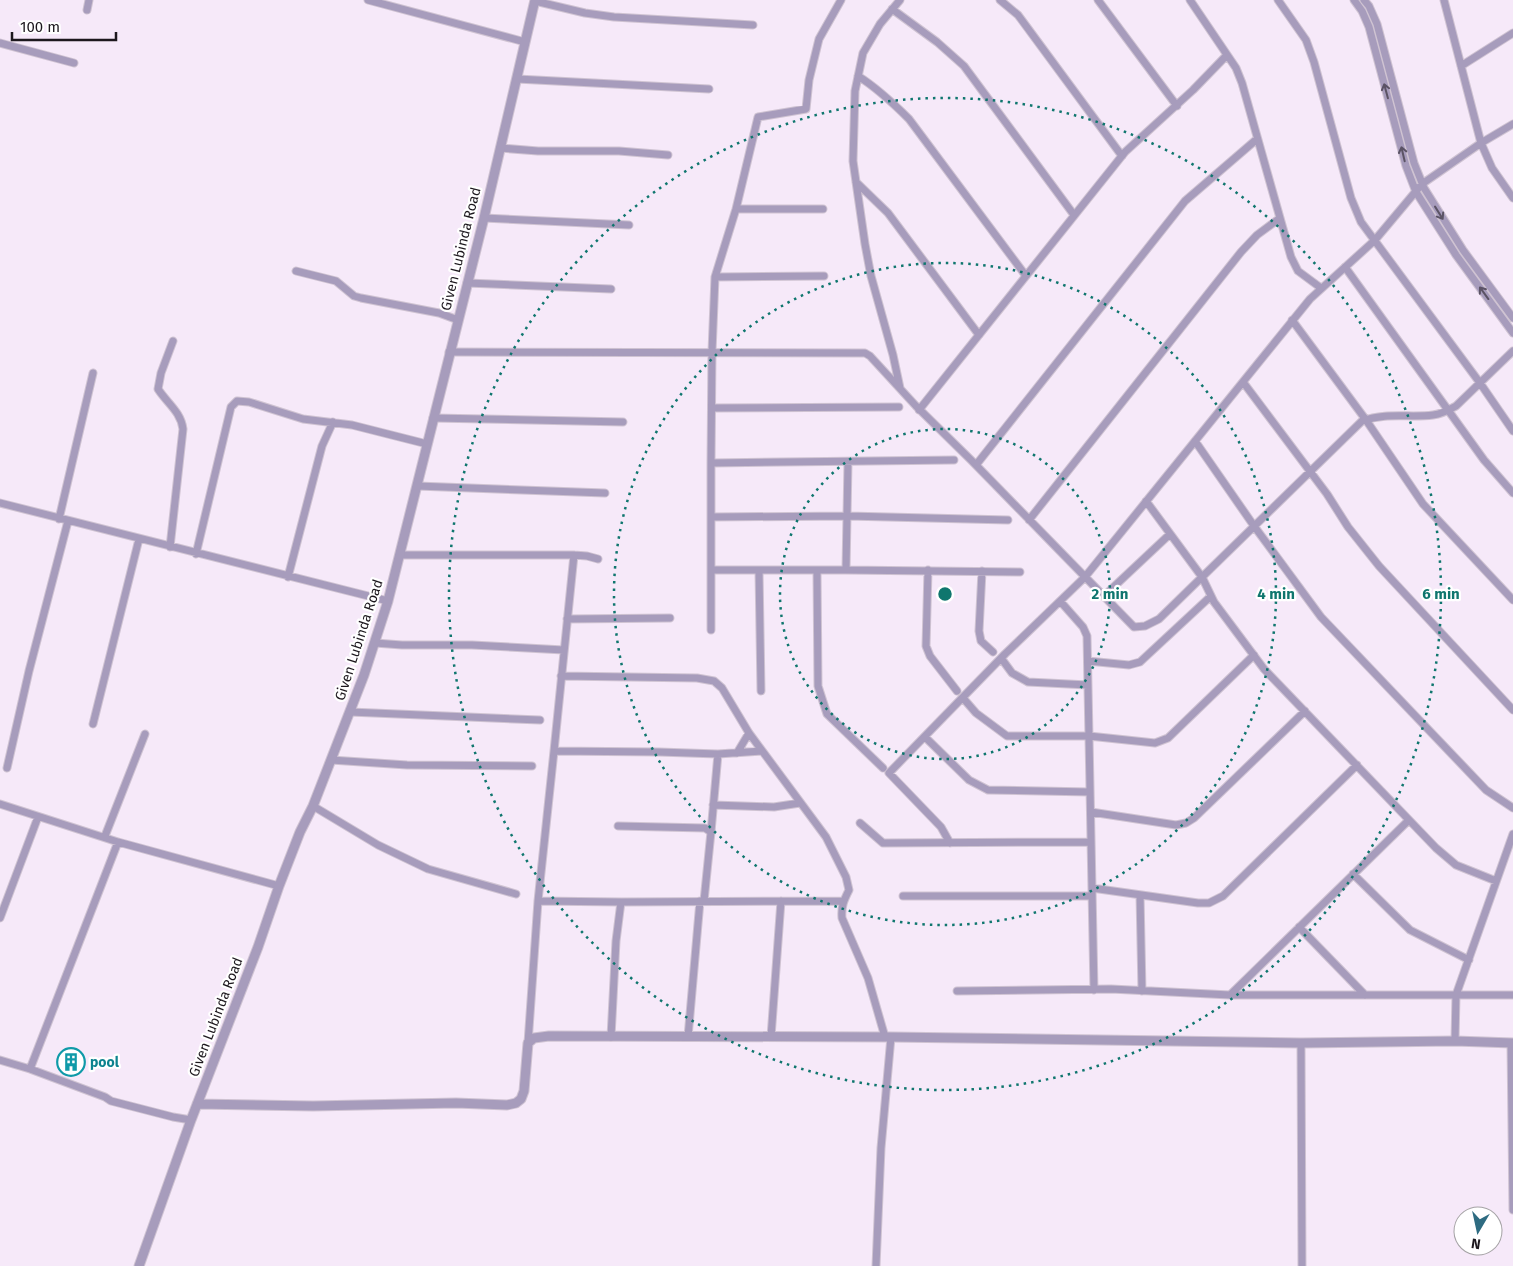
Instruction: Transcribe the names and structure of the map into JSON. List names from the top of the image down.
{
  "streets": {
    "street": ["Given Lubinda Road"]
  },
  "places": {
    "building": ["pool"]
  },
  "scale_bar": "100 m",
  "north": "bottom",
  "rings": ["2 min", "4 min", "6 min"]
}
